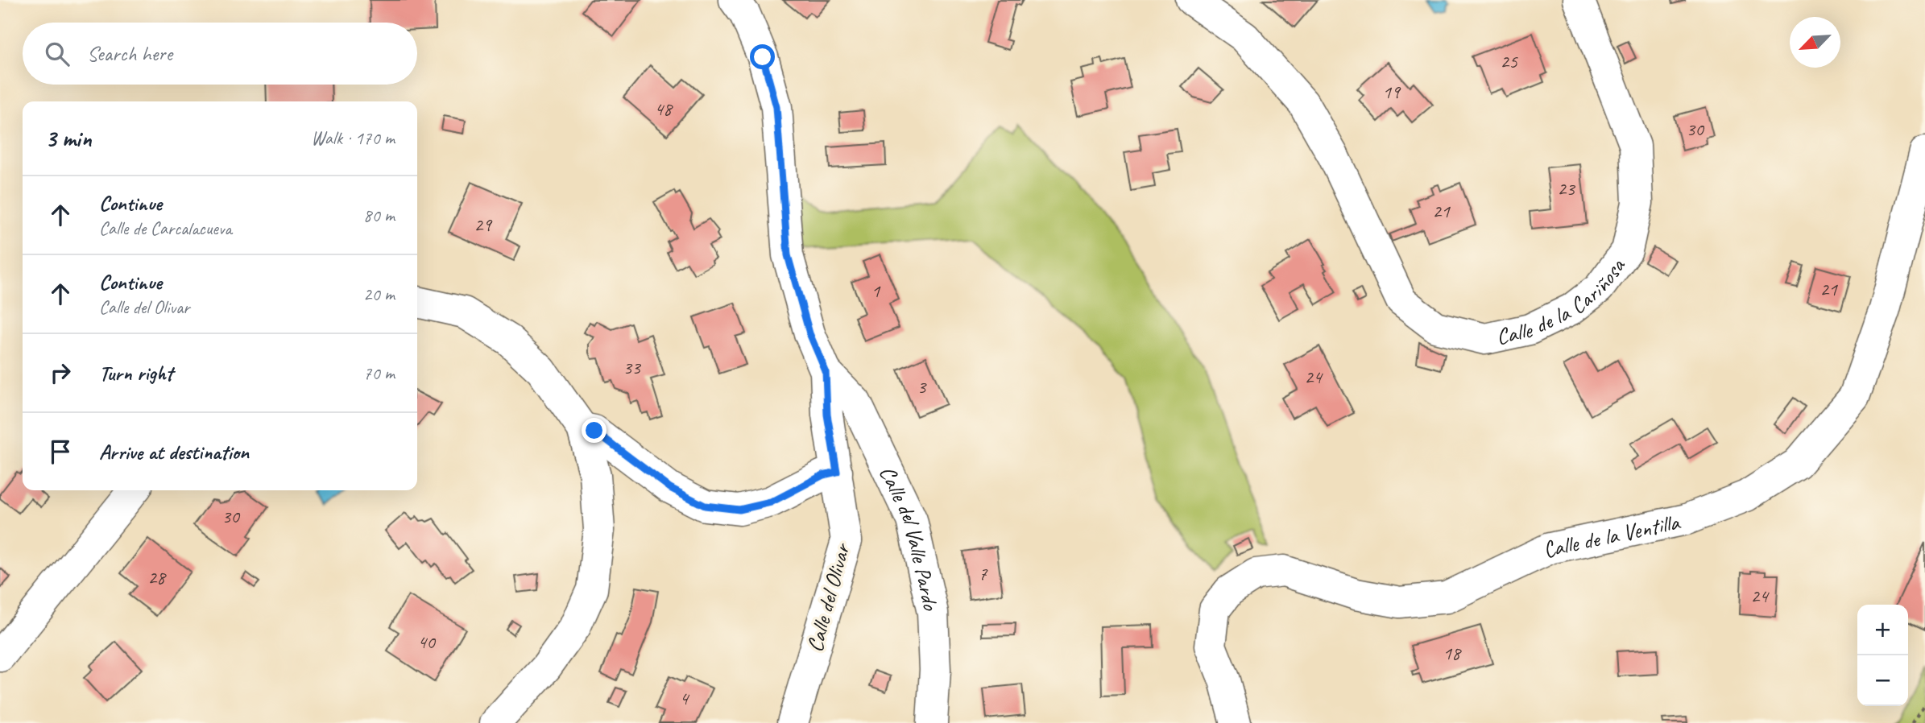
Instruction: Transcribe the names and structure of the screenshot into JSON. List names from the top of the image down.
{
  "streets": {
    "street": [
      "Calle de la Cariñosa",
      "Calle de la Ventilla",
      "Calle del Valle Pardo",
      "Calle del Olivar"
    ]
  },
  "crossings": [
    ["Calle del Valle Pardo", "Calle del Olivar"]
  ],
  "house_numbers": [
    "25",
    "19",
    "48",
    "30",
    "23",
    "21",
    "29",
    "21",
    "1",
    "33",
    "24",
    "3",
    "30",
    "7",
    "28",
    "24",
    "40",
    "18",
    "4"
  ],
  "north": "bottom left",
  "page": {
    "search": "Search here",
    "heading": ["3 min", "Walk · 170 m"],
    "list": [
      ["Continue", "Calle de Carcalacueva", "80 m"],
      ["Continue", "Calle del Olivar", "20 m"],
      ["Turn right", "70 m"],
      "Arrive at destination"
    ],
    "map_buttons": ["+", "−"]
  }
}
